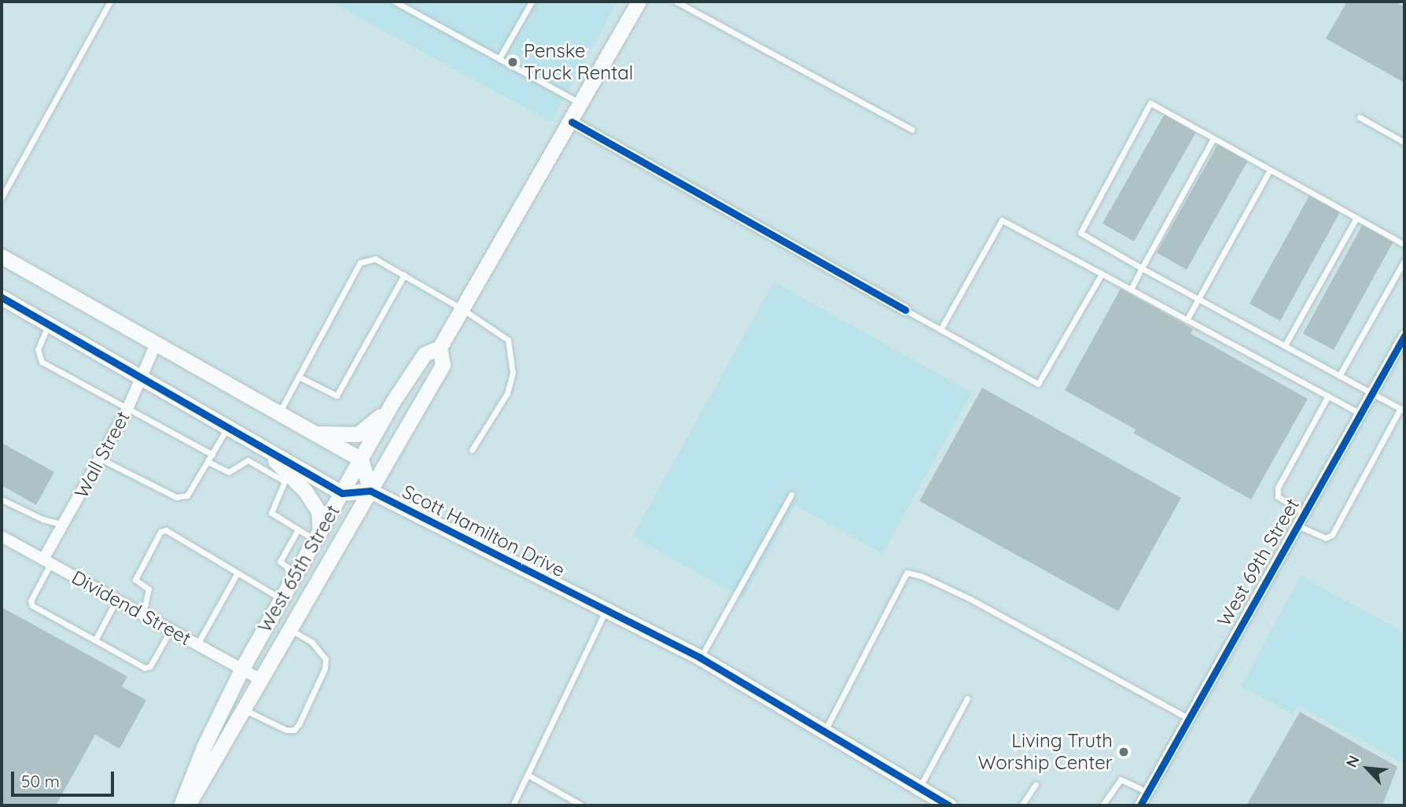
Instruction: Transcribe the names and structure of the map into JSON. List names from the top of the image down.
{
  "streets": {
    "main road": ["Scott Hamilton Drive", "West 65th Street"],
    "street": ["Wall Street", "West 69th Street", "Dividend Street"]
  },
  "crossings": [
    ["Wall Street", "Dividend Street"],
    ["Scott Hamilton Drive", "West 65th Street"],
    ["West 65th Street", "Dividend Street"]
  ],
  "places": ["Penske Truck Rental", "Living Truth Worship Center"],
  "scale_bar": "50 m",
  "north": "top left"
}
